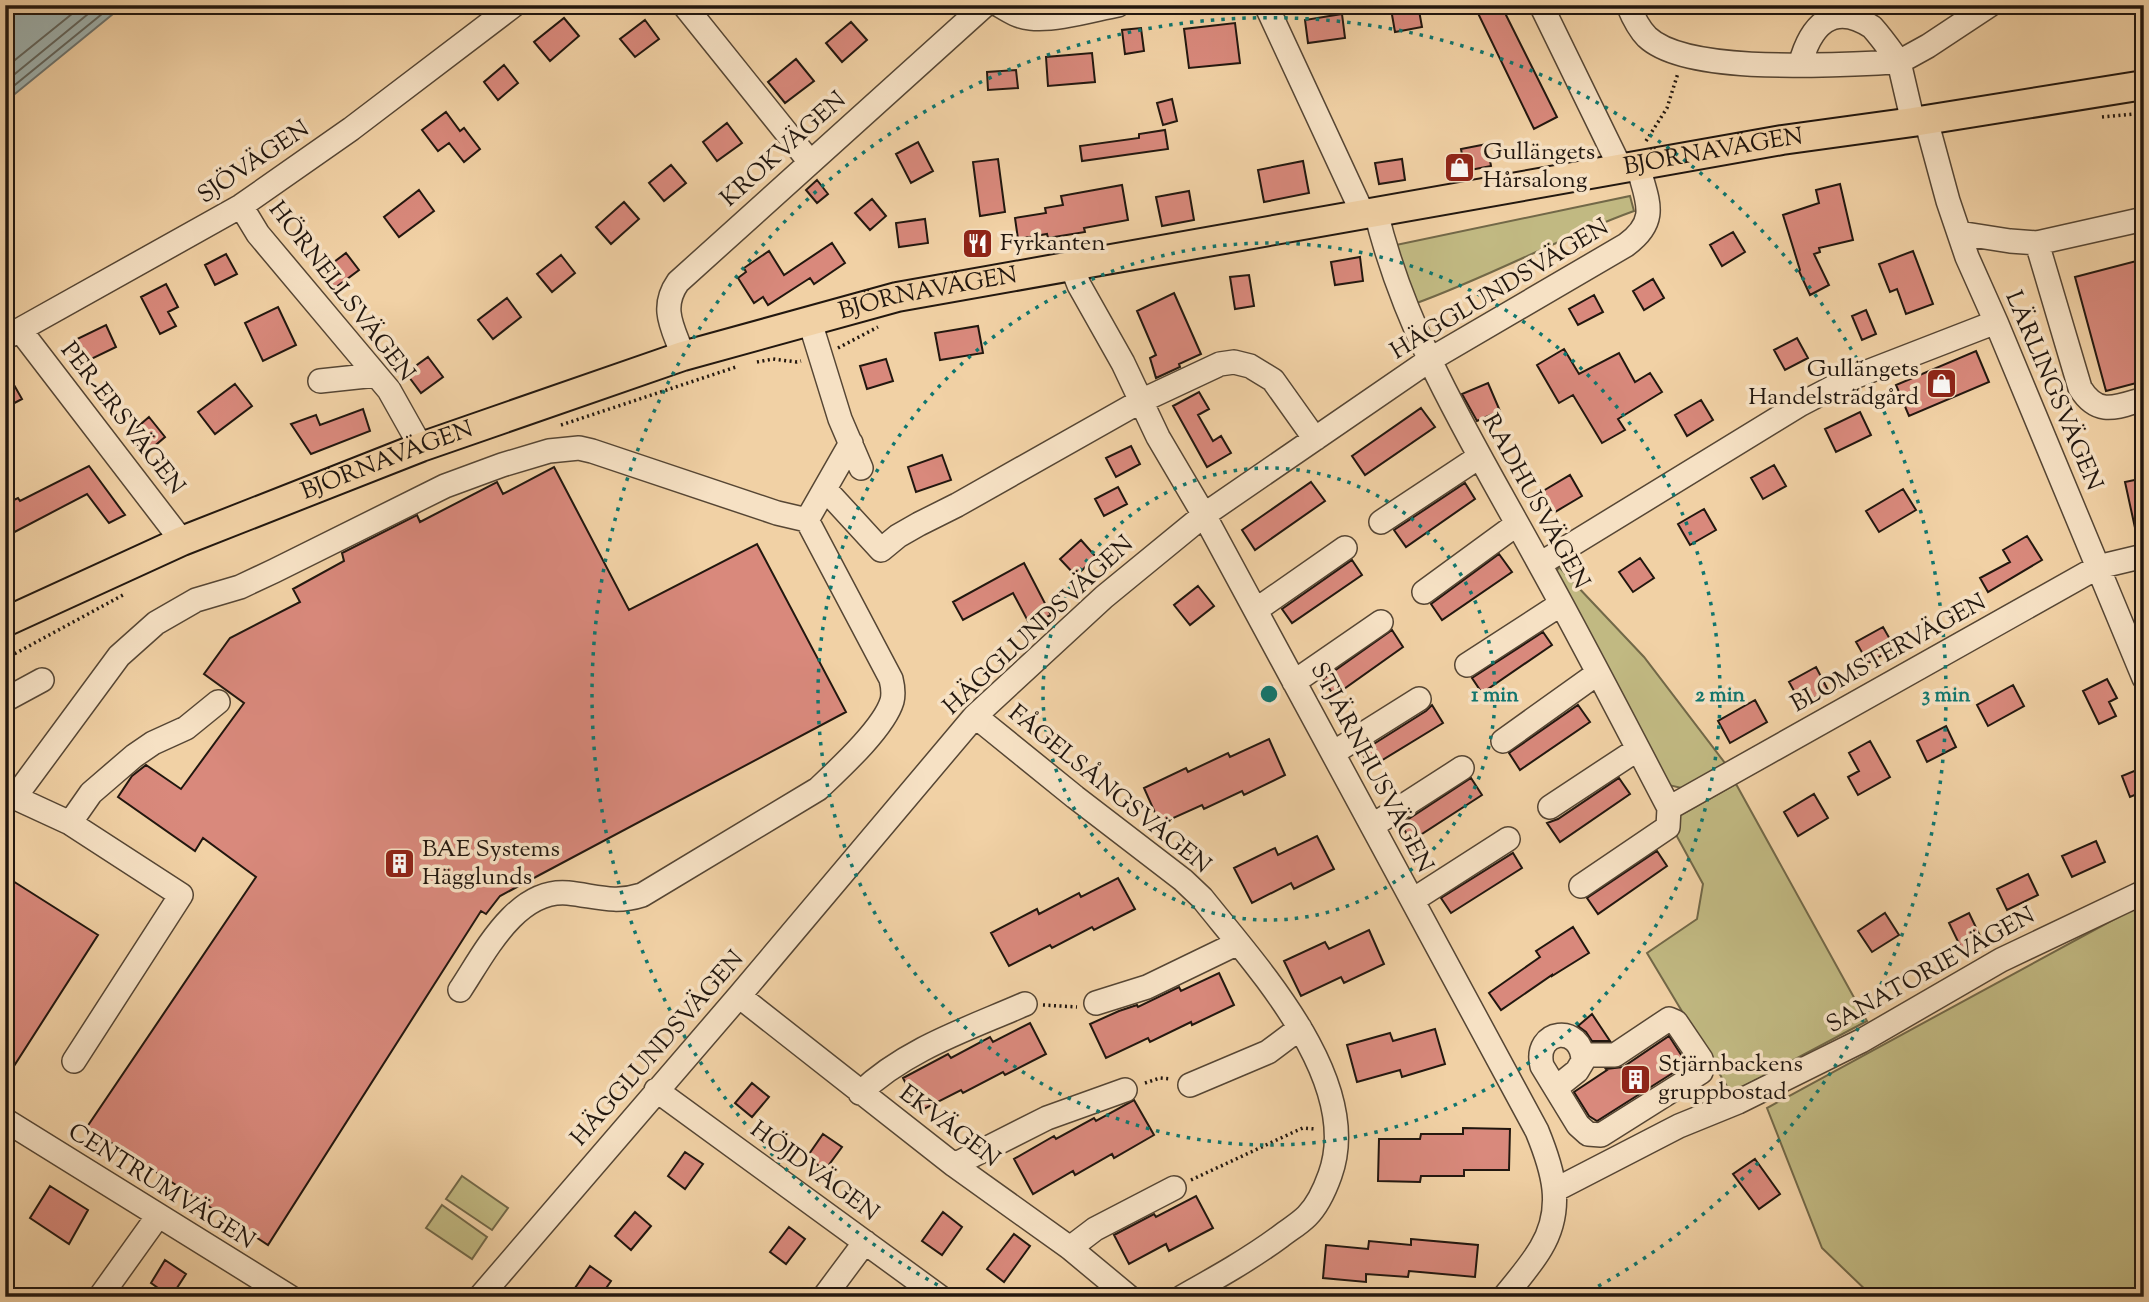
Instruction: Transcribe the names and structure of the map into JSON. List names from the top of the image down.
{
  "streets": {
    "main road": ["BJÖRNAVÄGEN"],
    "street": [
      "KROKVÄGEN",
      "SJÖVÄGEN",
      "HÄGGLUNDSVÄGEN",
      "HÖRNELLSVÄGEN",
      "LÄRLINGSVÄGEN",
      "PER-ERSVÄGEN",
      "RADHUSVÄGEN",
      "BLOMSTERVÄGEN",
      "STJÄRNHUSVÄGEN",
      "FÅGELSÅNGSVÄGEN",
      "SANATORIEVÄGEN",
      "EKVÄGEN",
      "HÖJDVÄGEN",
      "CENTRUMVÄGEN"
    ]
  },
  "crossings": [
    ["KROKVÄGEN", "BJÖRNAVÄGEN"],
    ["BJÖRNAVÄGEN", "HÄGGLUNDSVÄGEN"],
    ["BJÖRNAVÄGEN", "HÖRNELLSVÄGEN"],
    ["BJÖRNAVÄGEN", "LÄRLINGSVÄGEN"],
    ["BJÖRNAVÄGEN", "PER-ERSVÄGEN"],
    ["BJÖRNAVÄGEN", "RADHUSVÄGEN"],
    ["BJÖRNAVÄGEN", "STJÄRNHUSVÄGEN"],
    ["SJÖVÄGEN", "HÖRNELLSVÄGEN"],
    ["SJÖVÄGEN", "PER-ERSVÄGEN"],
    ["HÄGGLUNDSVÄGEN", "RADHUSVÄGEN"],
    ["HÄGGLUNDSVÄGEN", "STJÄRNHUSVÄGEN"],
    ["HÄGGLUNDSVÄGEN", "FÅGELSÅNGSVÄGEN"],
    ["HÄGGLUNDSVÄGEN", "EKVÄGEN"],
    ["HÄGGLUNDSVÄGEN", "HÖJDVÄGEN"],
    ["LÄRLINGSVÄGEN", "BLOMSTERVÄGEN"],
    ["RADHUSVÄGEN", "BLOMSTERVÄGEN"],
    ["STJÄRNHUSVÄGEN", "SANATORIEVÄGEN"]
  ],
  "places": {
    "shop": ["Gullängets Hårsalong", "Gullängets Handelsträdgård"],
    "restaurant": ["Fyrkanten"],
    "building": ["BAE Systems Hägglunds", "Stjärnbackens gruppbostad"]
  },
  "rings": ["1 min", "2 min", "3 min"]
}
